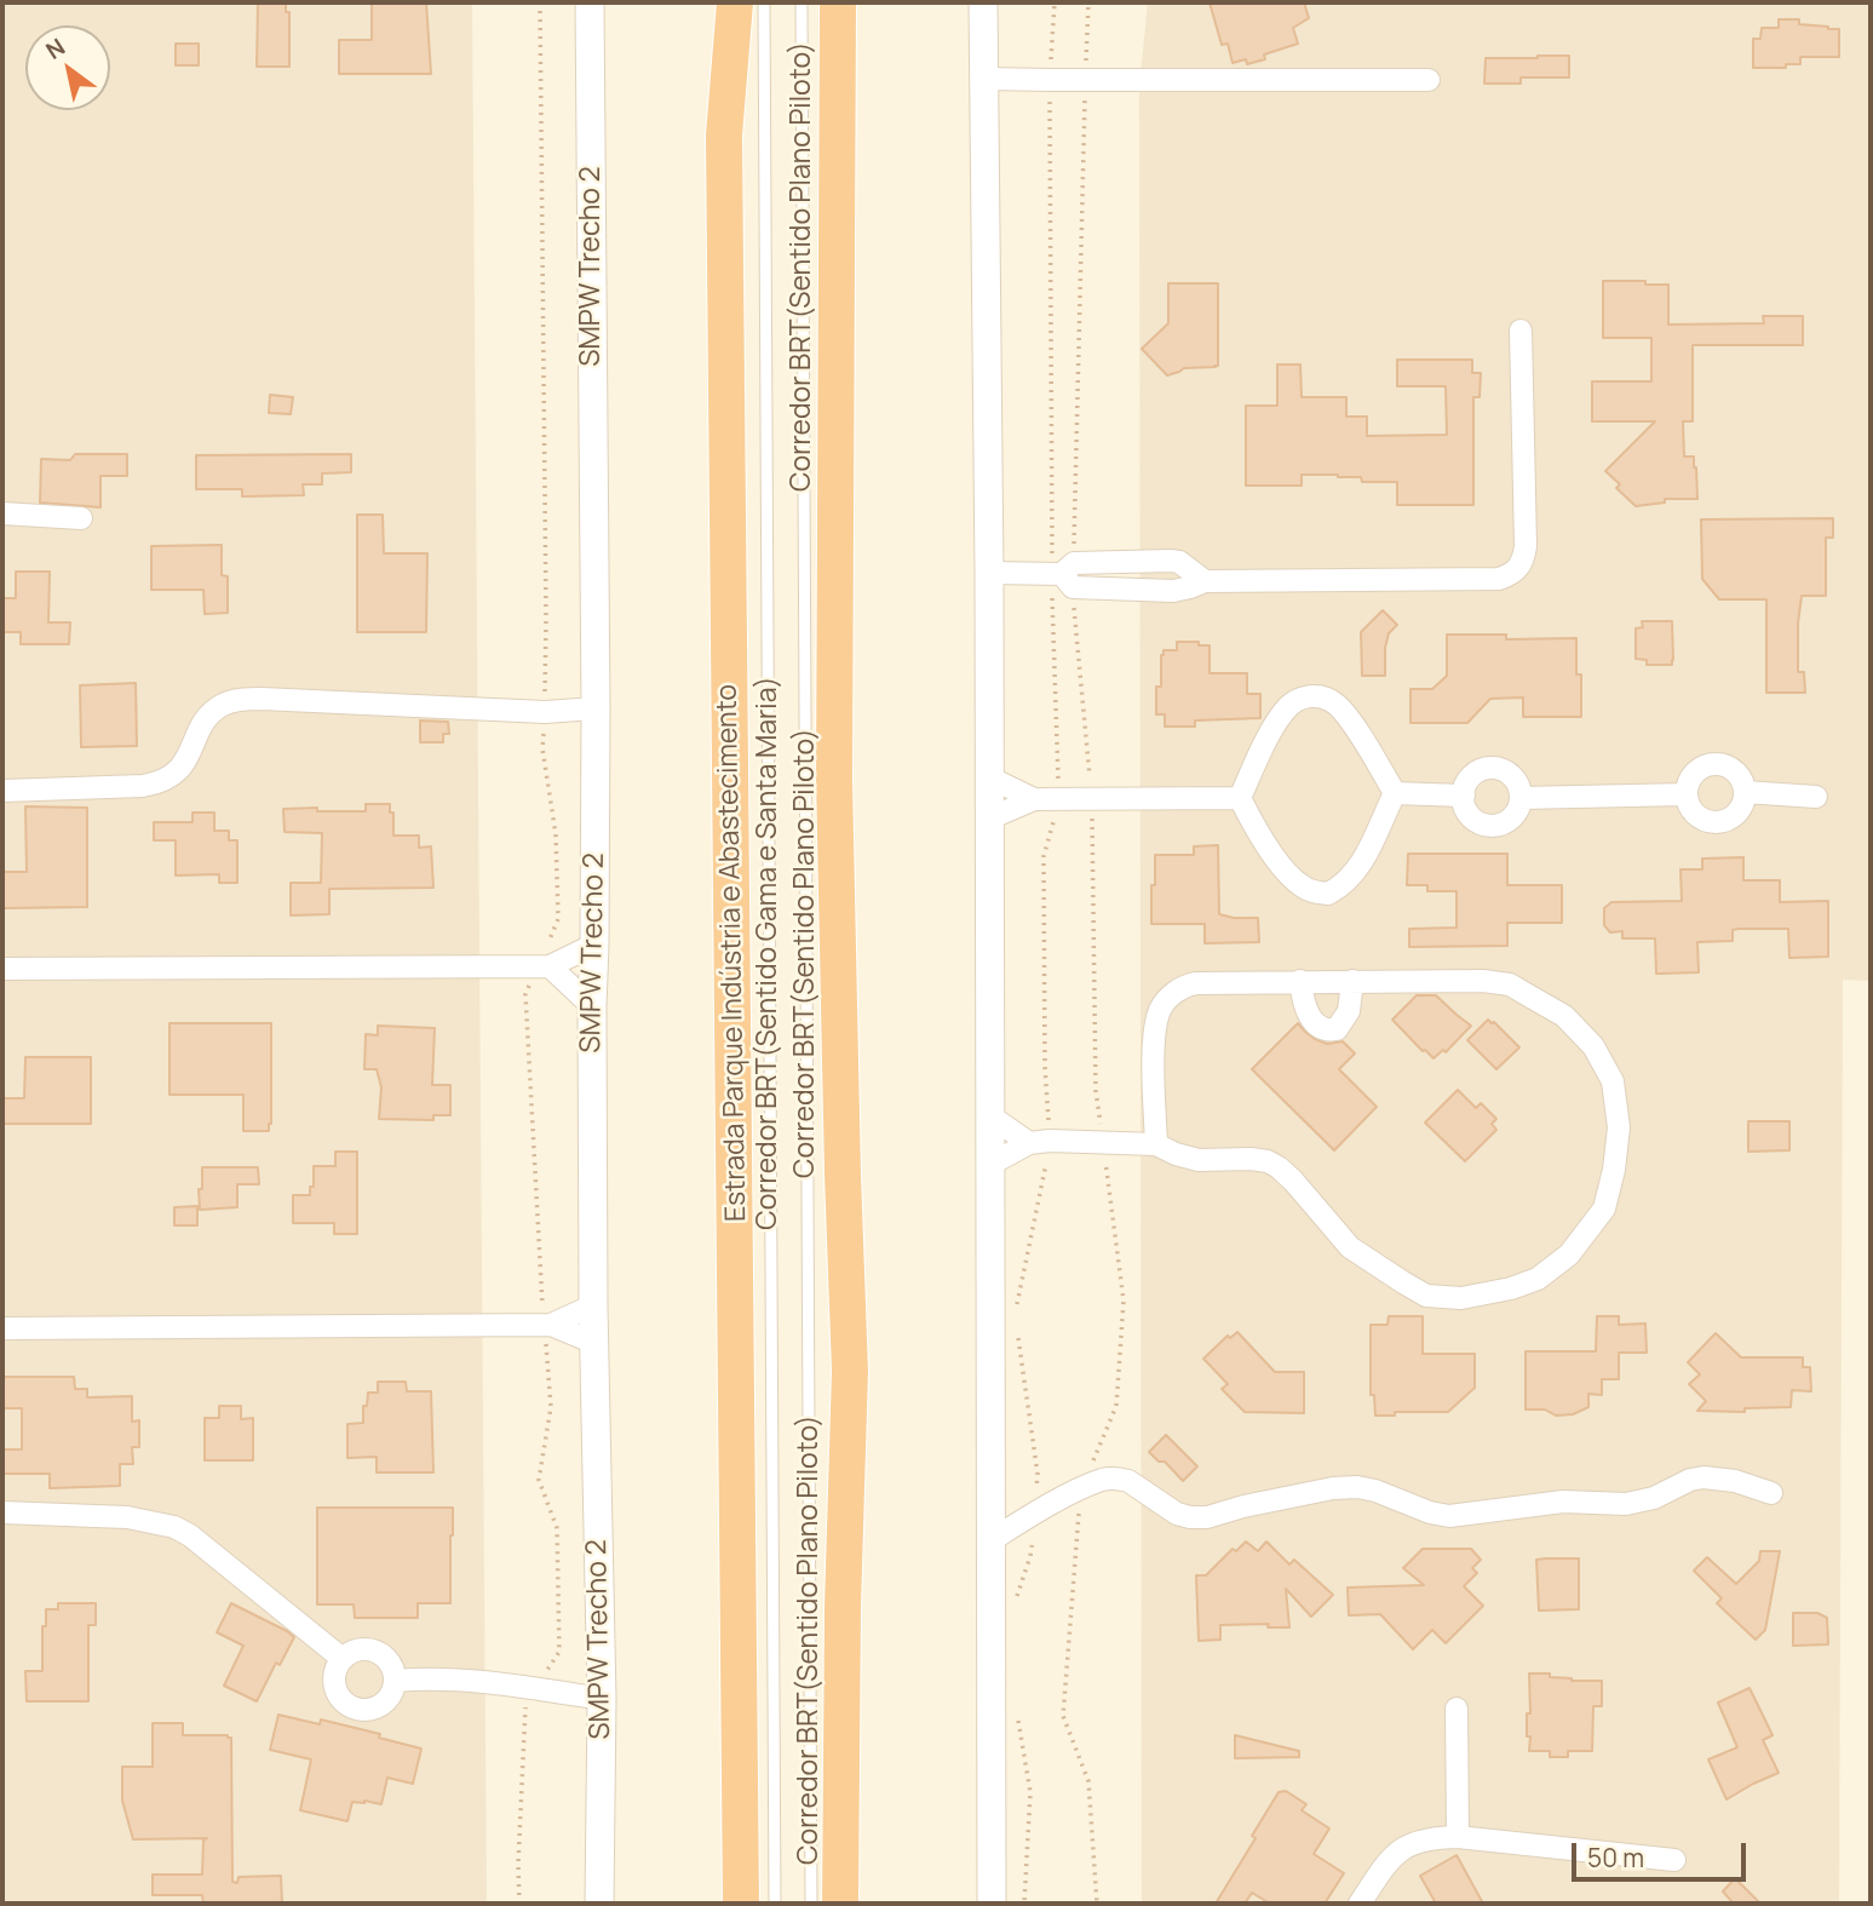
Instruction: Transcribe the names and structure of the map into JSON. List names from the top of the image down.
{
  "streets": {
    "highway": ["Estrada Parque Indústria e Abastecimento"],
    "street": ["SMPW Trecho 2"],
    "lane": ["Corredor BRT(Sentido Plano Piloto)", "Corredor BRT(Sentido Gama e Santa Maria)"]
  },
  "scale_bar": "50 m",
  "north": "top left"
}
